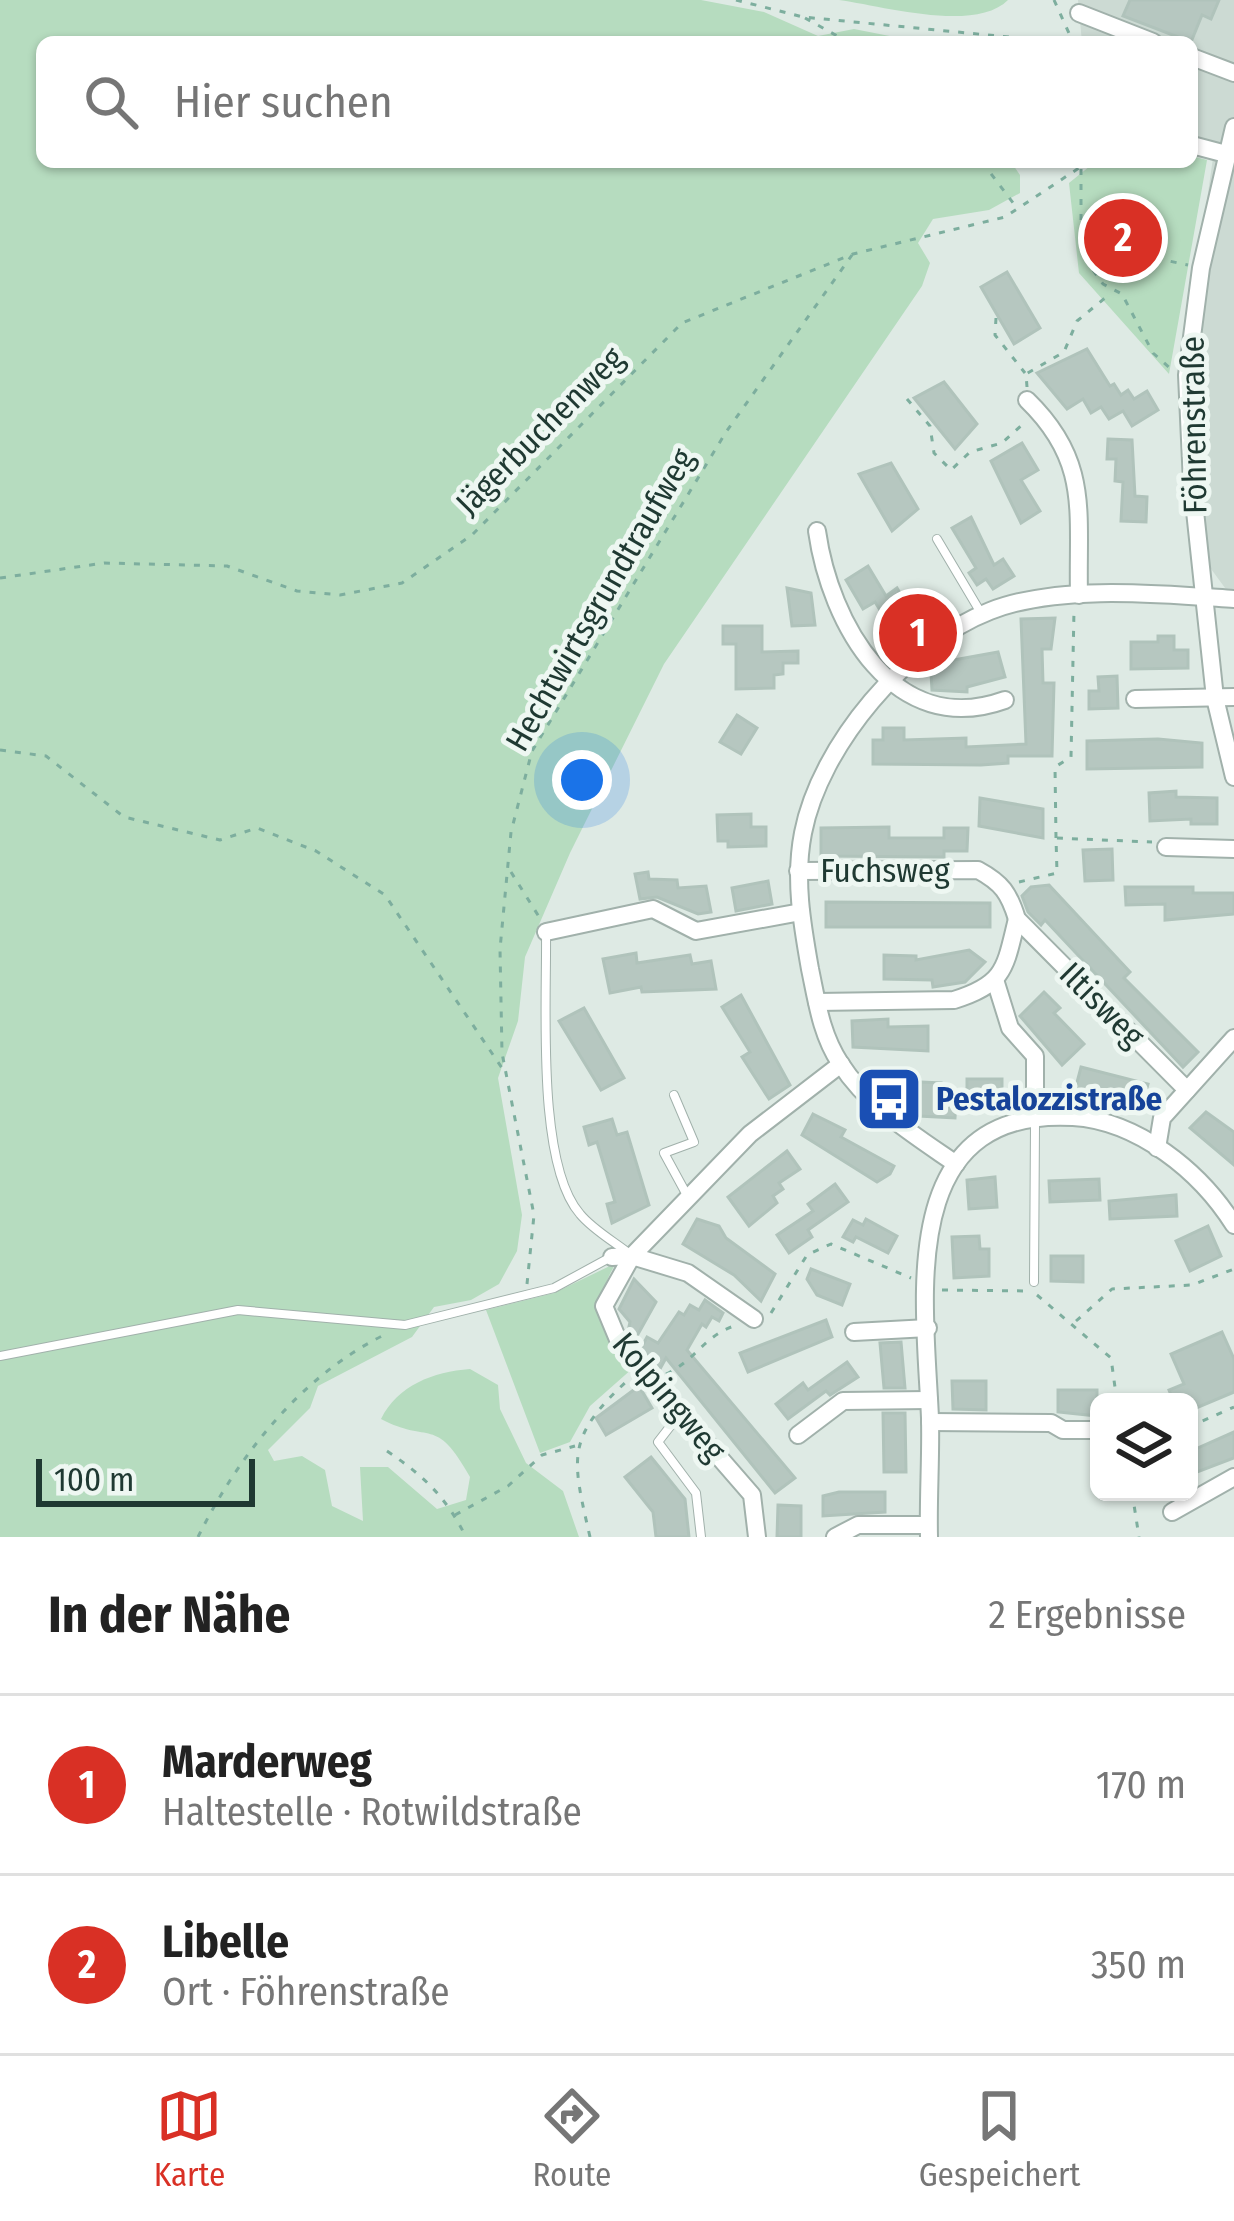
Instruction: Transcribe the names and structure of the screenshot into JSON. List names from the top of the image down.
{
  "streets": {
    "street": [
      "Föhrenstraße",
      "Fuchsweg",
      "Iltisweg",
      "Kolpingweg"
    ],
    "path": ["Jägerbuchenweg", "Hechtwirtsgrundtraufweg"]
  },
  "crossings": [
    ["Jägerbuchenweg", "Hechtwirtsgrundtraufweg"]
  ],
  "places": {
    "bus stop": ["Pestalozzistraße"]
  },
  "scale_bar": "100 m",
  "page": {
    "search": "Hier suchen",
    "pins": ["2", "1"],
    "scale": "100 m",
    "heading": ["In der Nähe", "2 Ergebnisse"],
    "list": [
      {
        "mark": "1",
        "name": "Marderweg",
        "note": "Haltestelle · Rotwildstraße",
        "value": "170 m"
      },
      {
        "mark": "2",
        "name": "Libelle",
        "note": "Ort · Föhrenstraße",
        "value": "350 m"
      }
    ],
    "nav": ["Karte", "Route", "Gespeichert"]
  }
}
